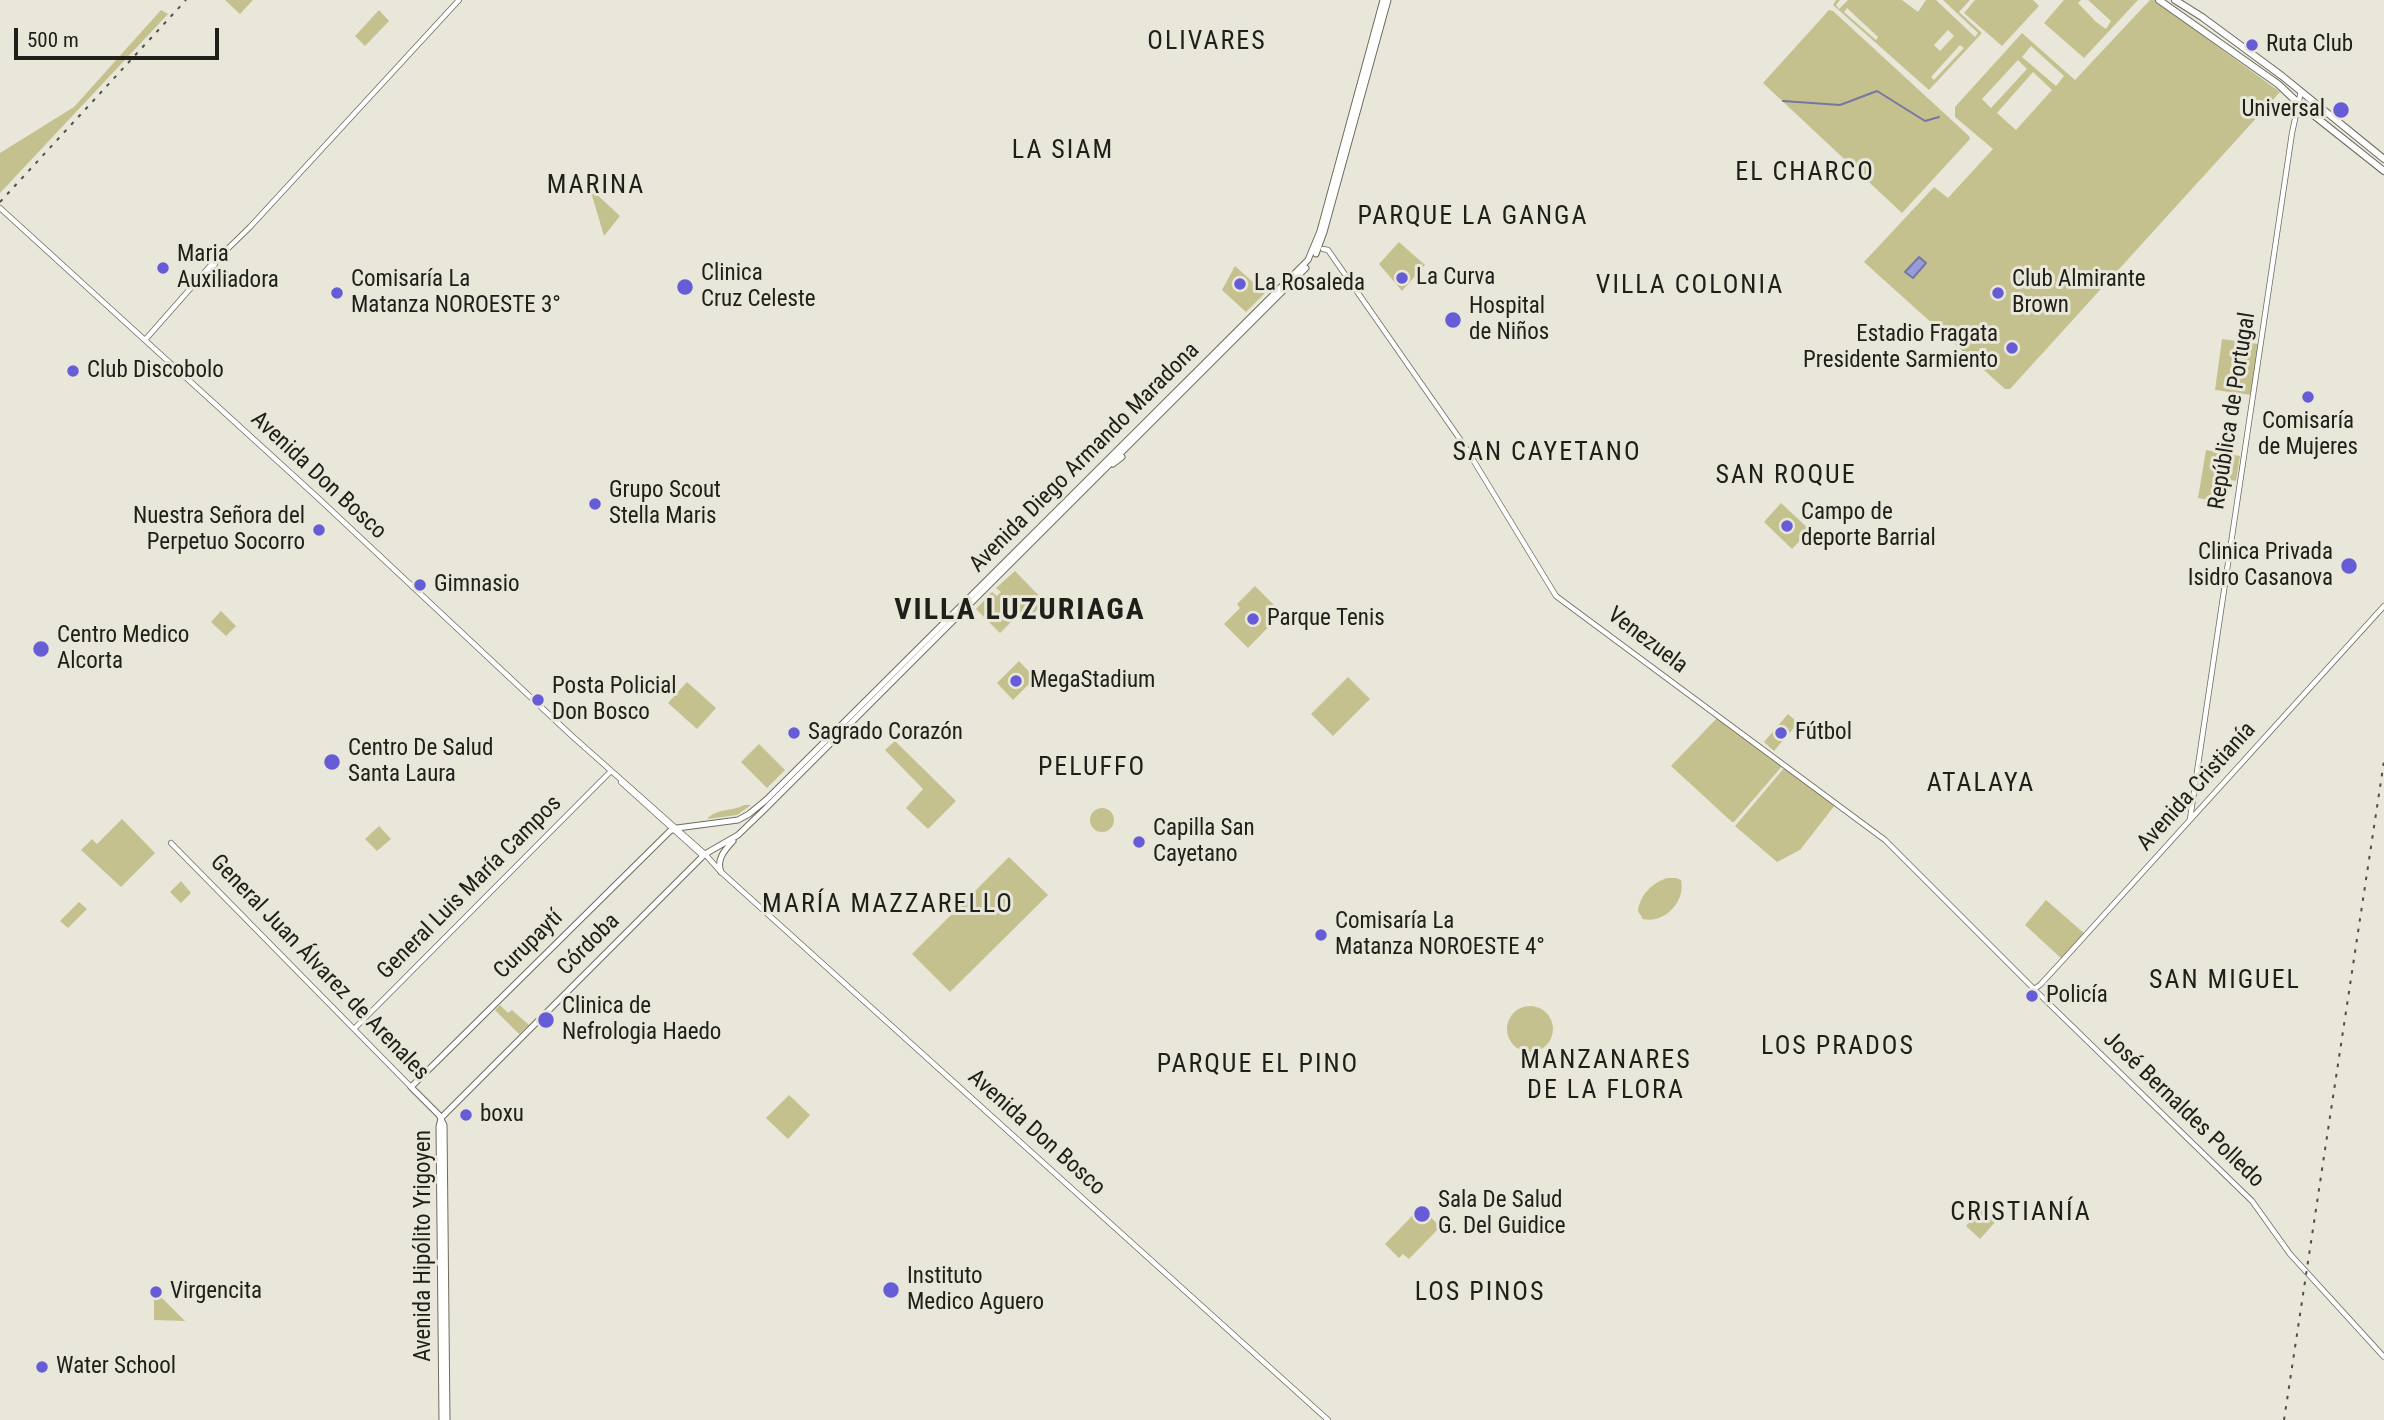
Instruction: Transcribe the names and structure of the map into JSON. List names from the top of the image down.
{
  "streets": {
    "main road": [
      "República de Portugal",
      "Avenida Diego Armando Maradona",
      "Avenida Don Bosco",
      "Venezuela",
      "Avenida Cristianía",
      "General Luis María Campos",
      "Curupaytí",
      "Córdoba",
      "General Juan Álvarez de Arenales",
      "José Bernaldes Polledo",
      "Avenida Hipólito Yrigoyen"
    ]
  },
  "crossings": [
    ["República de Portugal", "Avenida Cristianía"],
    ["Avenida Diego Armando Maradona", "Avenida Don Bosco"],
    ["Avenida Diego Armando Maradona", "Curupaytí"],
    ["Avenida Diego Armando Maradona", "Córdoba"],
    ["Avenida Don Bosco", "General Luis María Campos"],
    ["Avenida Don Bosco", "Curupaytí"],
    ["Avenida Don Bosco", "Córdoba"],
    ["Venezuela", "Avenida Cristianía"],
    ["Venezuela", "José Bernaldes Polledo"],
    ["Avenida Cristianía", "José Bernaldes Polledo"],
    ["General Luis María Campos", "General Juan Álvarez de Arenales"],
    ["Curupaytí", "General Juan Álvarez de Arenales"],
    ["Córdoba", "General Juan Álvarez de Arenales"],
    ["Córdoba", "Avenida Hipólito Yrigoyen"],
    ["General Juan Álvarez de Arenales", "Avenida Hipólito Yrigoyen"]
  ],
  "districts": [
    "OLIVARES",
    "LA SIAM",
    "EL CHARCO",
    "MARINA",
    "PARQUE LA GANGA",
    "VILLA COLONIA",
    "SAN CAYETANO",
    "SAN ROQUE",
    "VILLA LUZURIAGA",
    "PELUFFO",
    "ATALAYA",
    "MARÍA MAZZARELLO",
    "SAN MIGUEL",
    "LOS PRADOS",
    "MANZANARES DE LA FLORA",
    "PARQUE EL PINO",
    "CRISTIANÍA",
    "LOS PINOS"
  ],
  "places": [
    "Ruta Club",
    "Universal",
    "Maria Auxiliadora",
    "La Curva",
    "La Rosaleda",
    "Clinica Cruz Celeste",
    "Comisaría La Matanza NOROESTE 3°",
    "Club Almirante Brown",
    "Hospital de Niños",
    "Estadio Fragata Presidente Sarmiento",
    "Club Discobolo",
    "Comisaría de Mujeres",
    "Grupo Scout Stella Maris",
    "Campo de deporte Barrial",
    "Nuestra Señora del Perpetuo Socorro",
    "Clinica Privada Isidro Casanova",
    "Gimnasio",
    "Parque Tenis",
    "Centro Medico Alcorta",
    "MegaStadium",
    "Posta Policial Don Bosco",
    "Sagrado Corazón",
    "Fútbol",
    "Centro De Salud Santa Laura",
    "Capilla San Cayetano",
    "Comisaría La Matanza NOROESTE 4°",
    "Policía",
    "Clinica de Nefrologia Haedo",
    "boxu",
    "Sala De Salud G. Del Guidice",
    "Instituto Medico Aguero",
    "Virgencita",
    "Water School"
  ],
  "scale_bar": "500 m"
}
